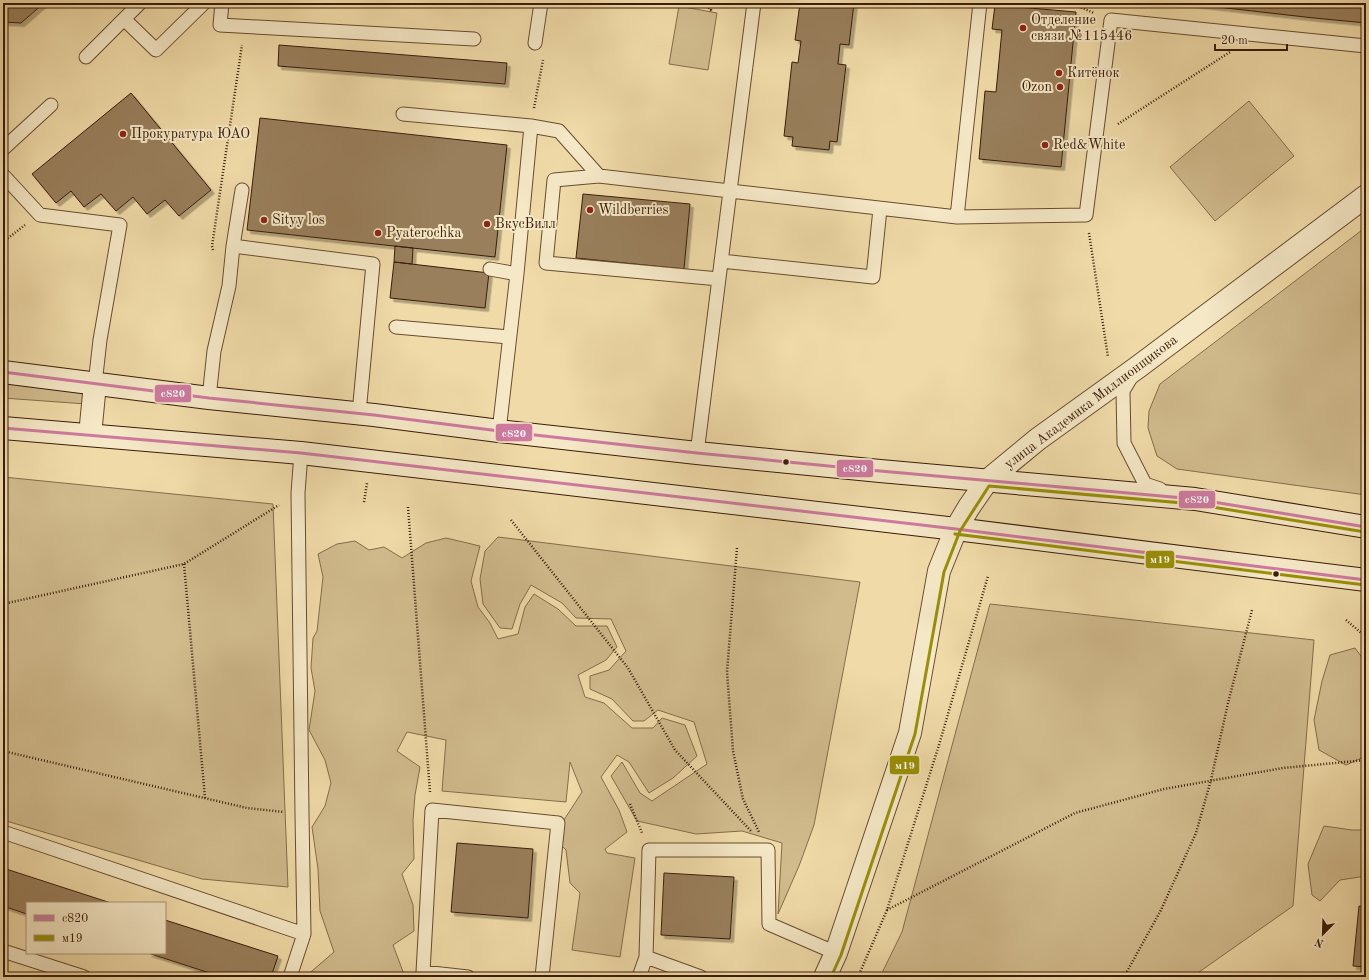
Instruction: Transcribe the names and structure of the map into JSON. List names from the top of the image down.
{
  "streets": {
    "main road": ["улица Академика Миллионщикова"]
  },
  "places": [
    "Отделение связи №115446",
    "Китёнок",
    "Ozon",
    "Прокуратура ЮАО",
    "Red&White",
    "Wildberries",
    "Sityy los",
    "ВкусВилл",
    "Pyaterochka"
  ],
  "lines": ["transit line с820", "transit line м19"],
  "legend": ["с820", "м19"],
  "scale_bar": "20 m",
  "north": "bottom left"
}
